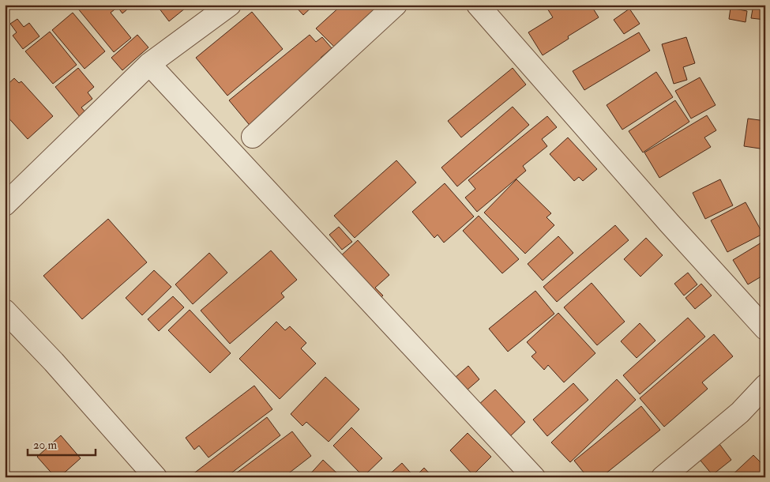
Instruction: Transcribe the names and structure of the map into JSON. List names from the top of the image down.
{
  "scale_bar": "20 m"
}
